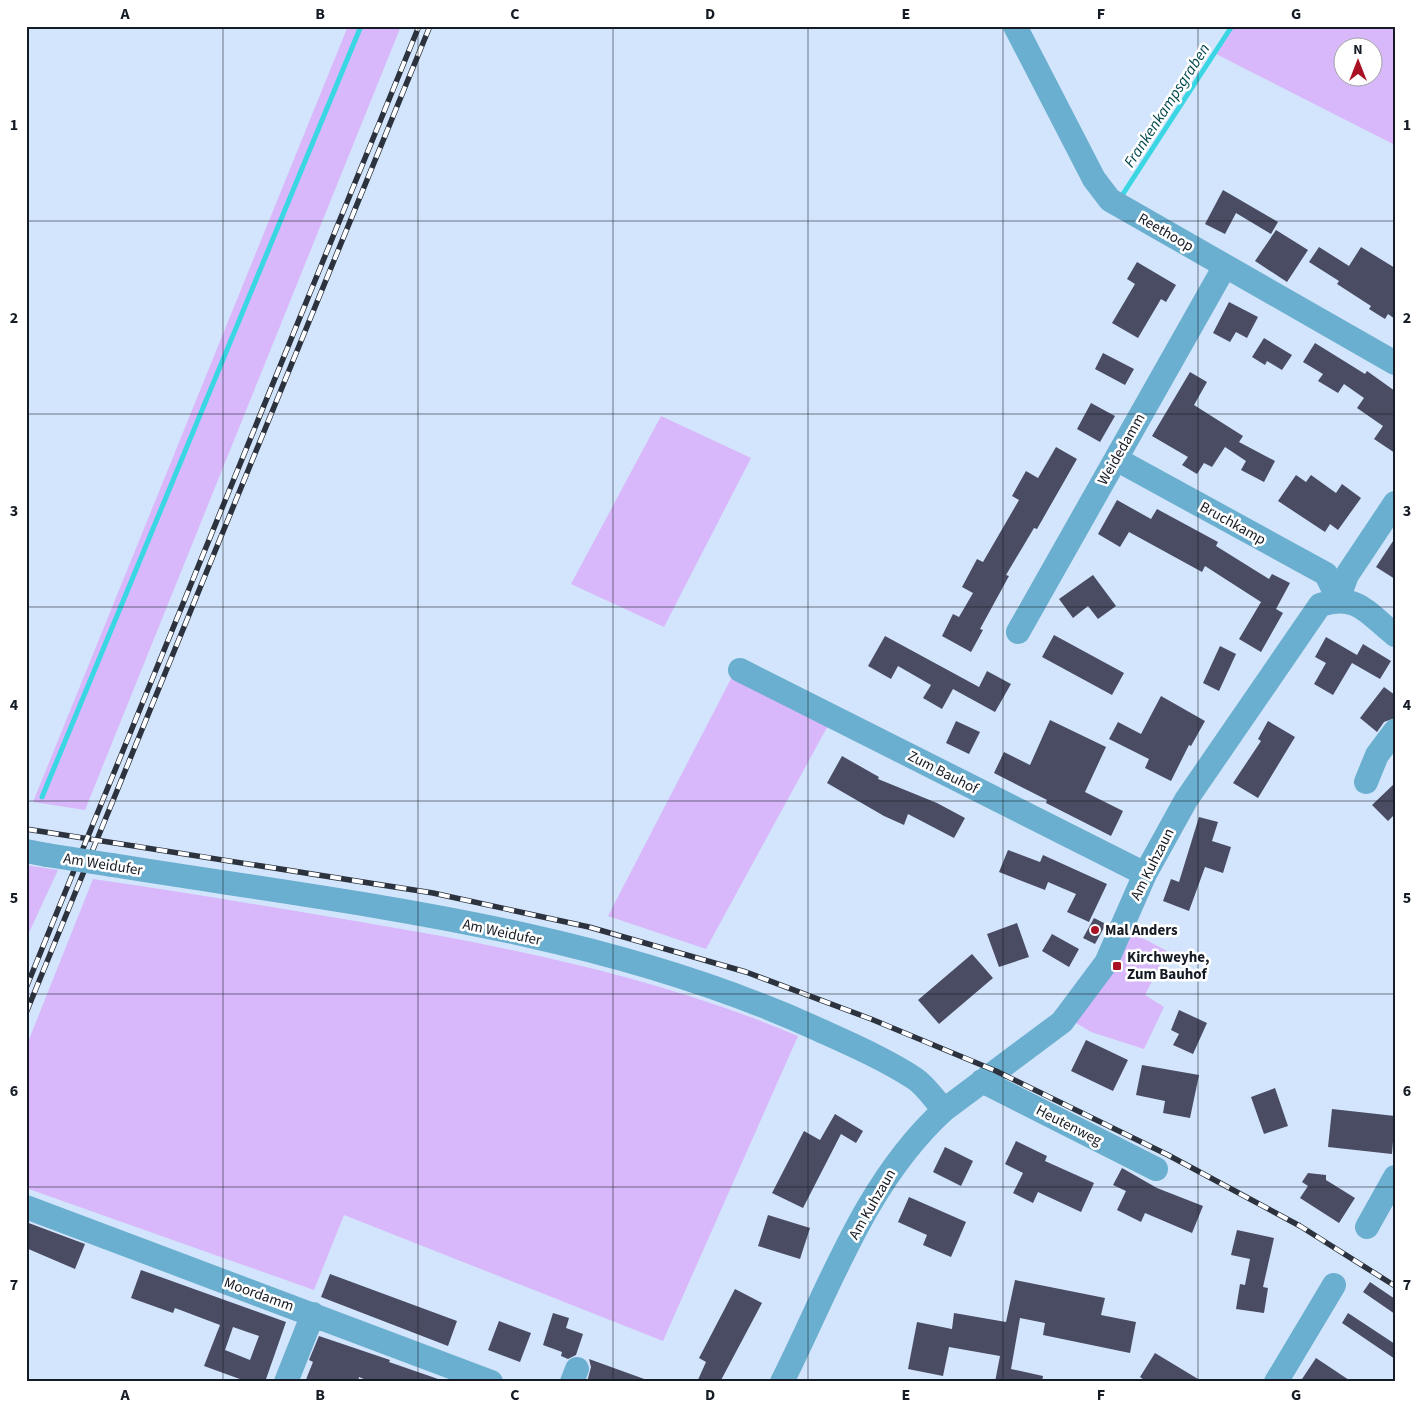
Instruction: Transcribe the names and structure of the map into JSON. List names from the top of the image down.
{
  "streets": {
    "street": [
      "Reethoop",
      "Weidedamm",
      "Bruchkamp",
      "Zum Bauhof",
      "Am Weidufer",
      "Am Kuhzaun",
      "Heutenweg",
      "Moordamm"
    ]
  },
  "crossings": [
    ["Reethoop", "Weidedamm"],
    ["Weidedamm", "Bruchkamp"],
    ["Bruchkamp", "Am Kuhzaun"],
    ["Zum Bauhof", "Am Kuhzaun"],
    ["Am Weidufer", "Am Kuhzaun"],
    ["Am Kuhzaun", "Heutenweg"]
  ],
  "water": ["Frankenkampsgraben"],
  "places": {
    "other": ["Mal Anders"],
    "transit": ["Kirchweyhe, Zum Bauhof"]
  },
  "north": "top",
  "grid": {
    "columns": [
      "A",
      "B",
      "C",
      "D",
      "E",
      "F",
      "G"
    ],
    "rows": [
      "1",
      "2",
      "3",
      "4",
      "5",
      "6",
      "7"
    ]
  }
}
